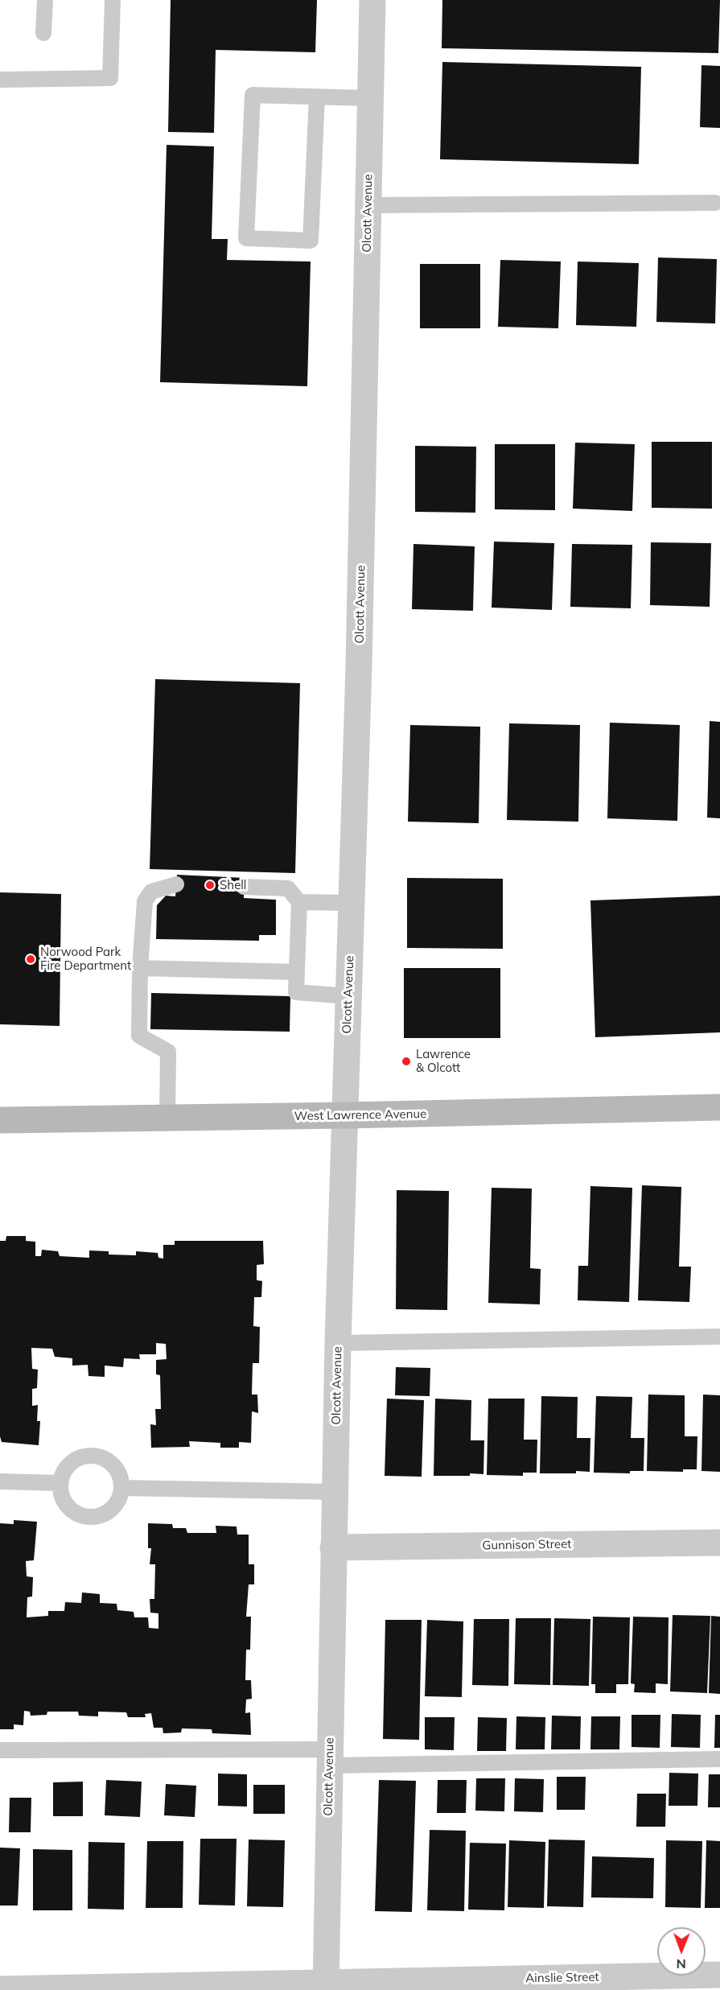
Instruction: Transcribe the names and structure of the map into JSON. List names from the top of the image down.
{
  "streets": {
    "main road": ["West Lawrence Avenue"],
    "street": ["Olcott Avenue", "Gunnison Street", "Ainslie Street"]
  },
  "crossings": [
    ["Olcott Avenue", "West Lawrence Avenue"],
    ["Olcott Avenue", "Gunnison Street"],
    ["Olcott Avenue", "Ainslie Street"]
  ],
  "places": ["Shell", "Norwood Park Fire Department", "Lawrence & Olcott"],
  "north": "bottom"
}
